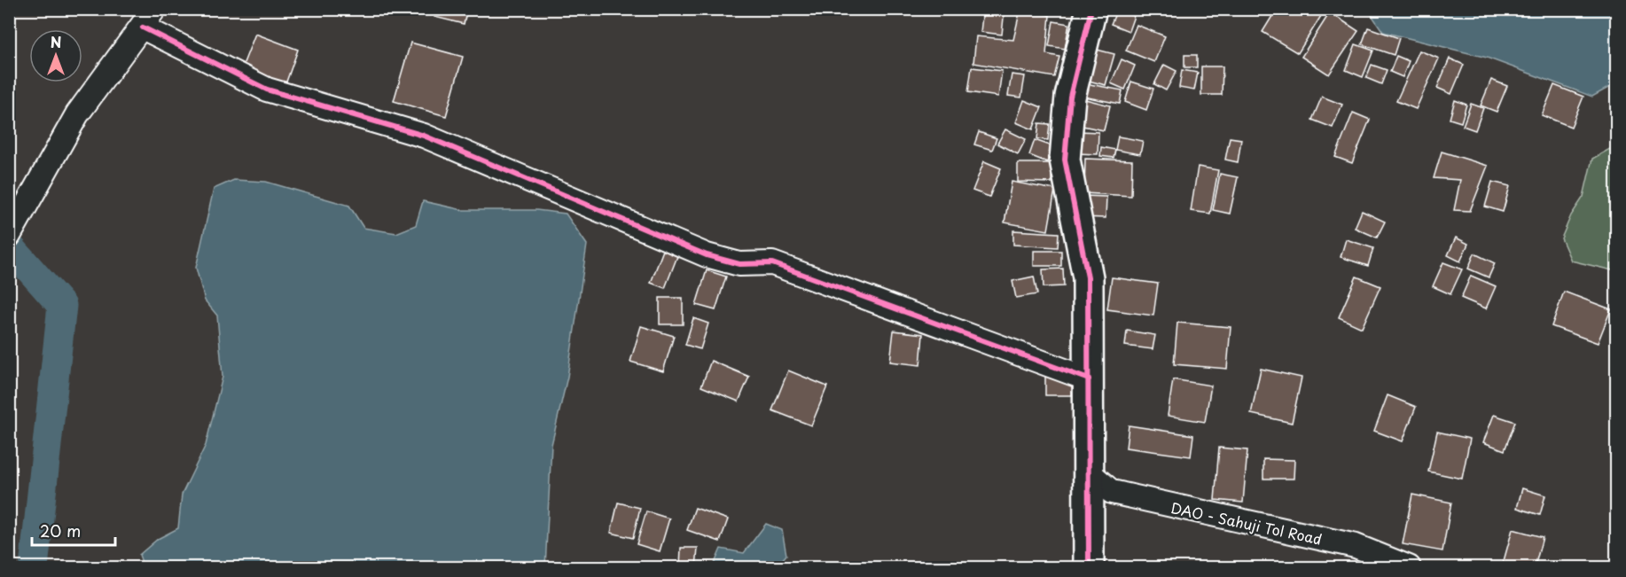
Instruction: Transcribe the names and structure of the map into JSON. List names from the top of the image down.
{
  "streets": {
    "street": ["DAO - Sahuji Tol Road"]
  },
  "scale_bar": "20 m",
  "north": "top"
}
